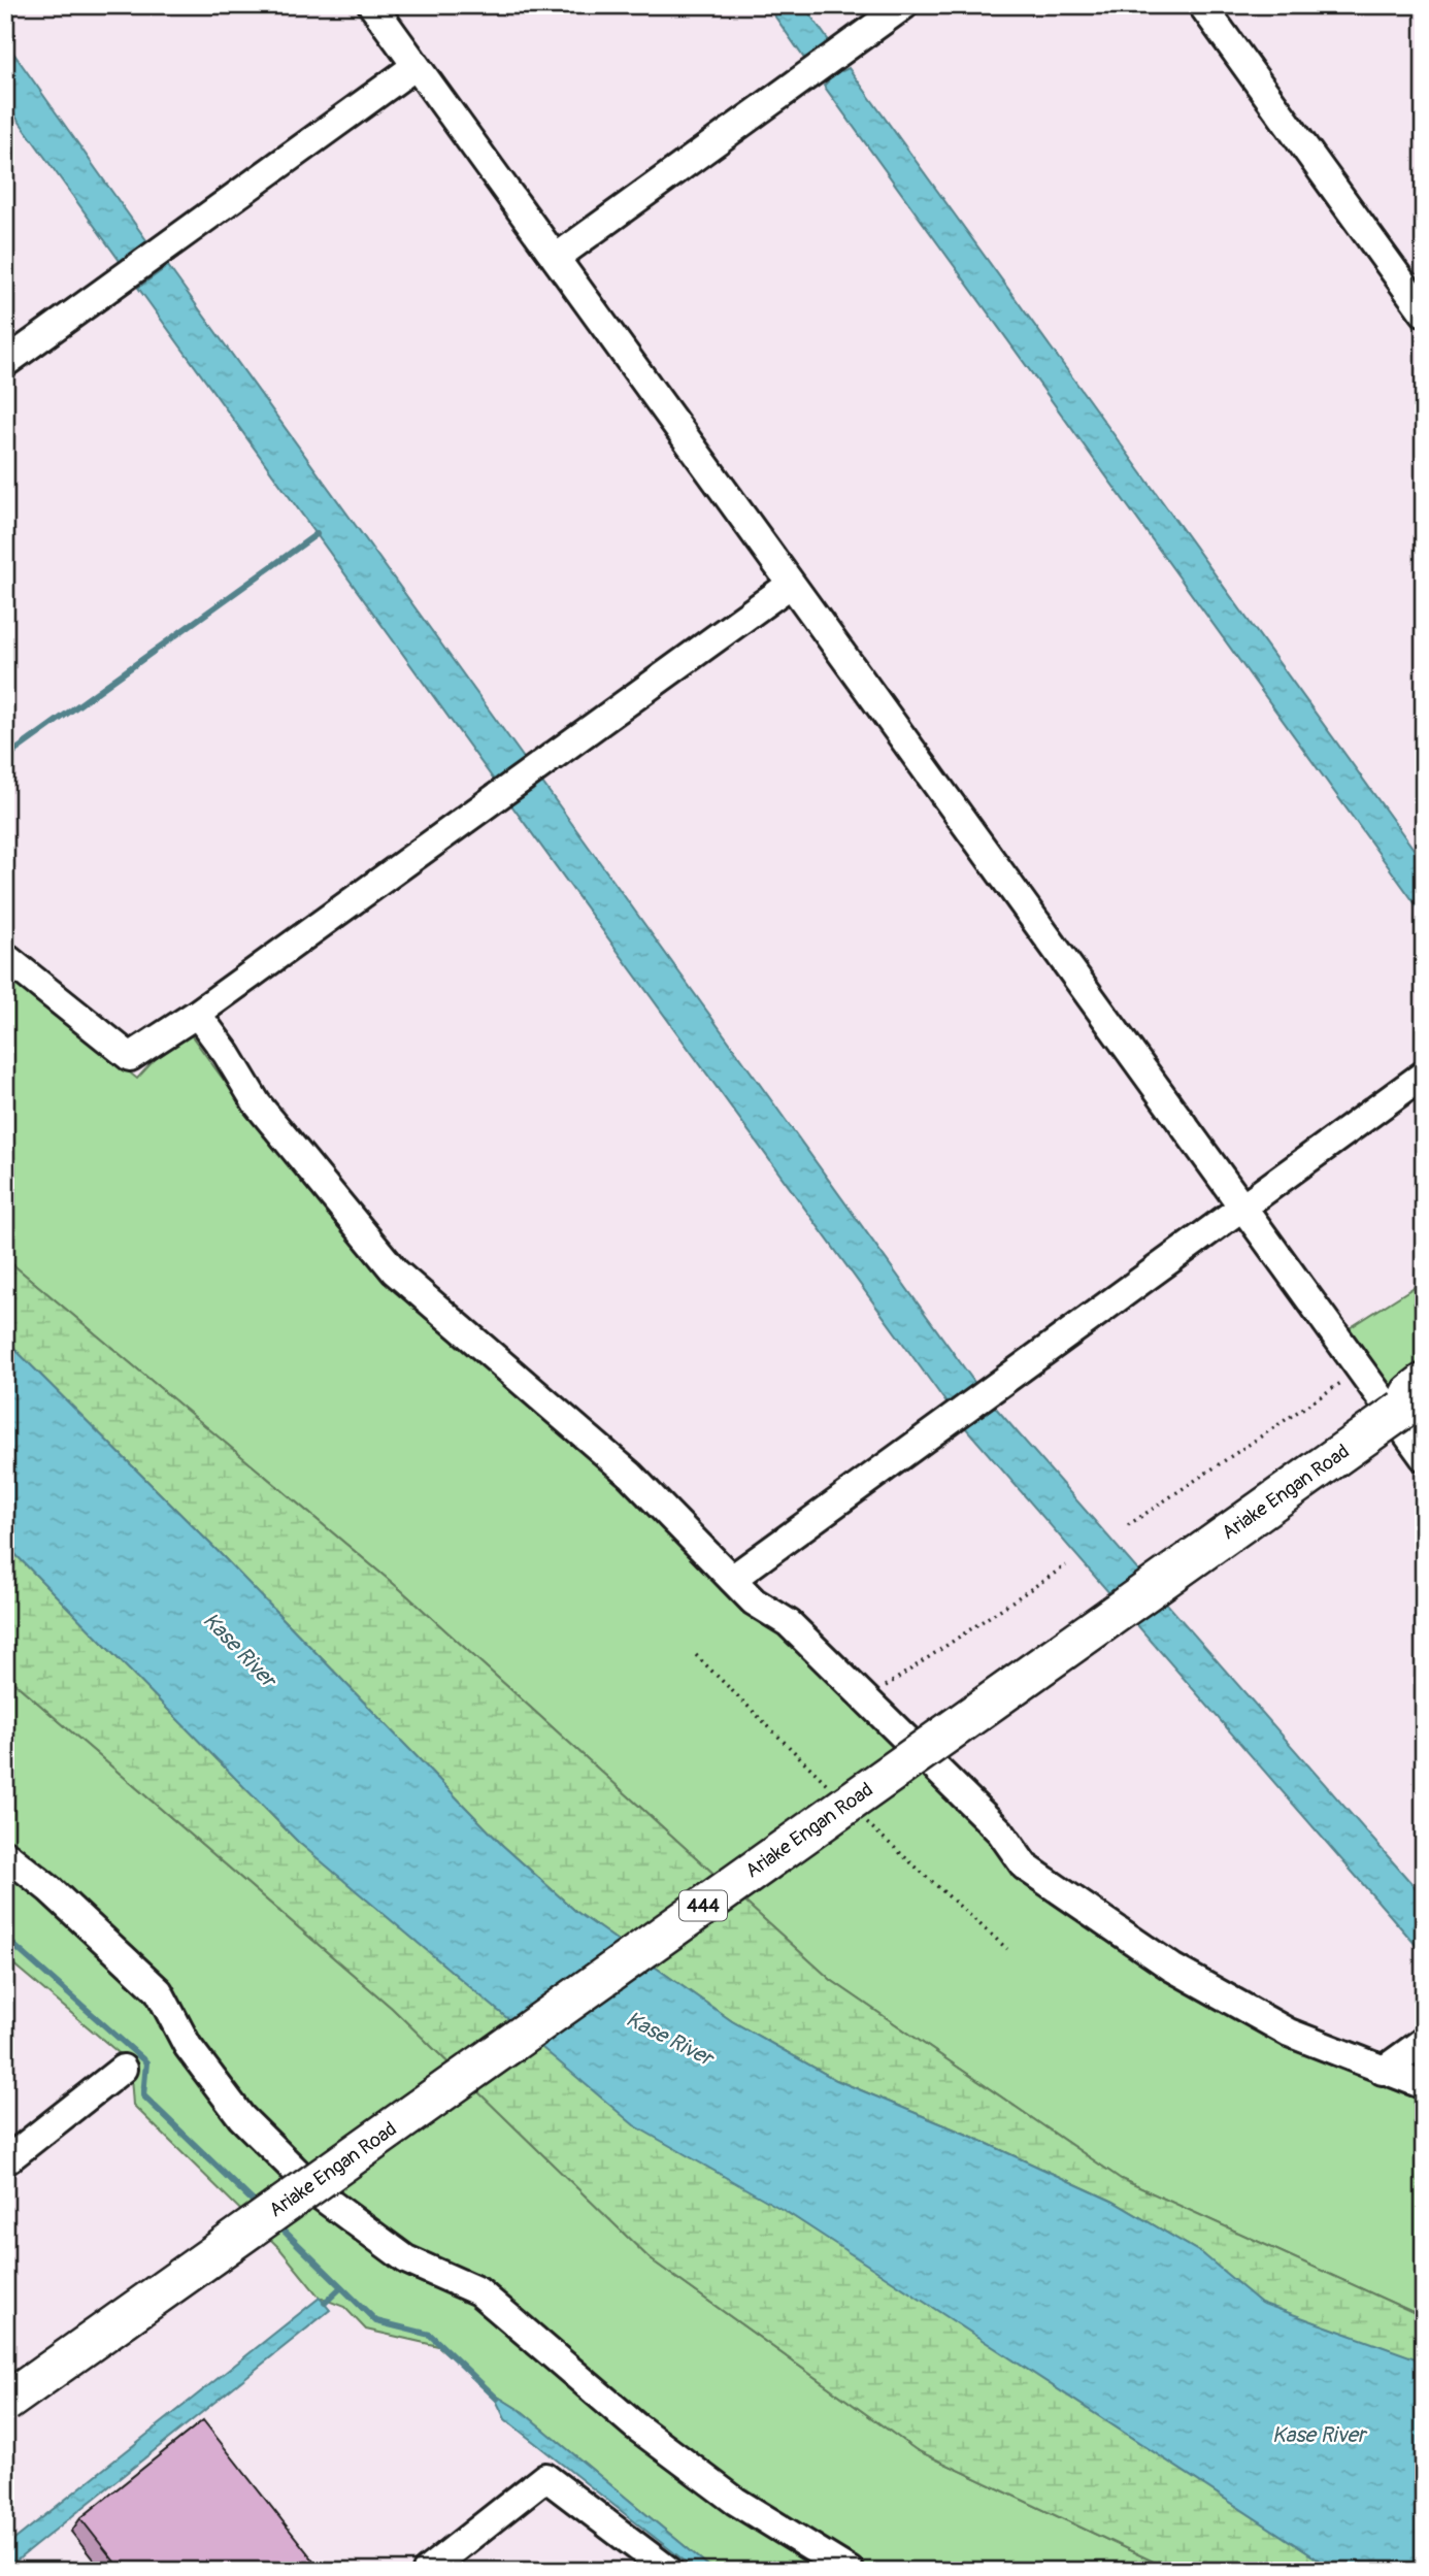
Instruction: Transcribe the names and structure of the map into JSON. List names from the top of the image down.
{
  "streets": {
    "highway": ["Ariake Engan Road", "444"]
  },
  "water": ["Kase River"]
}
